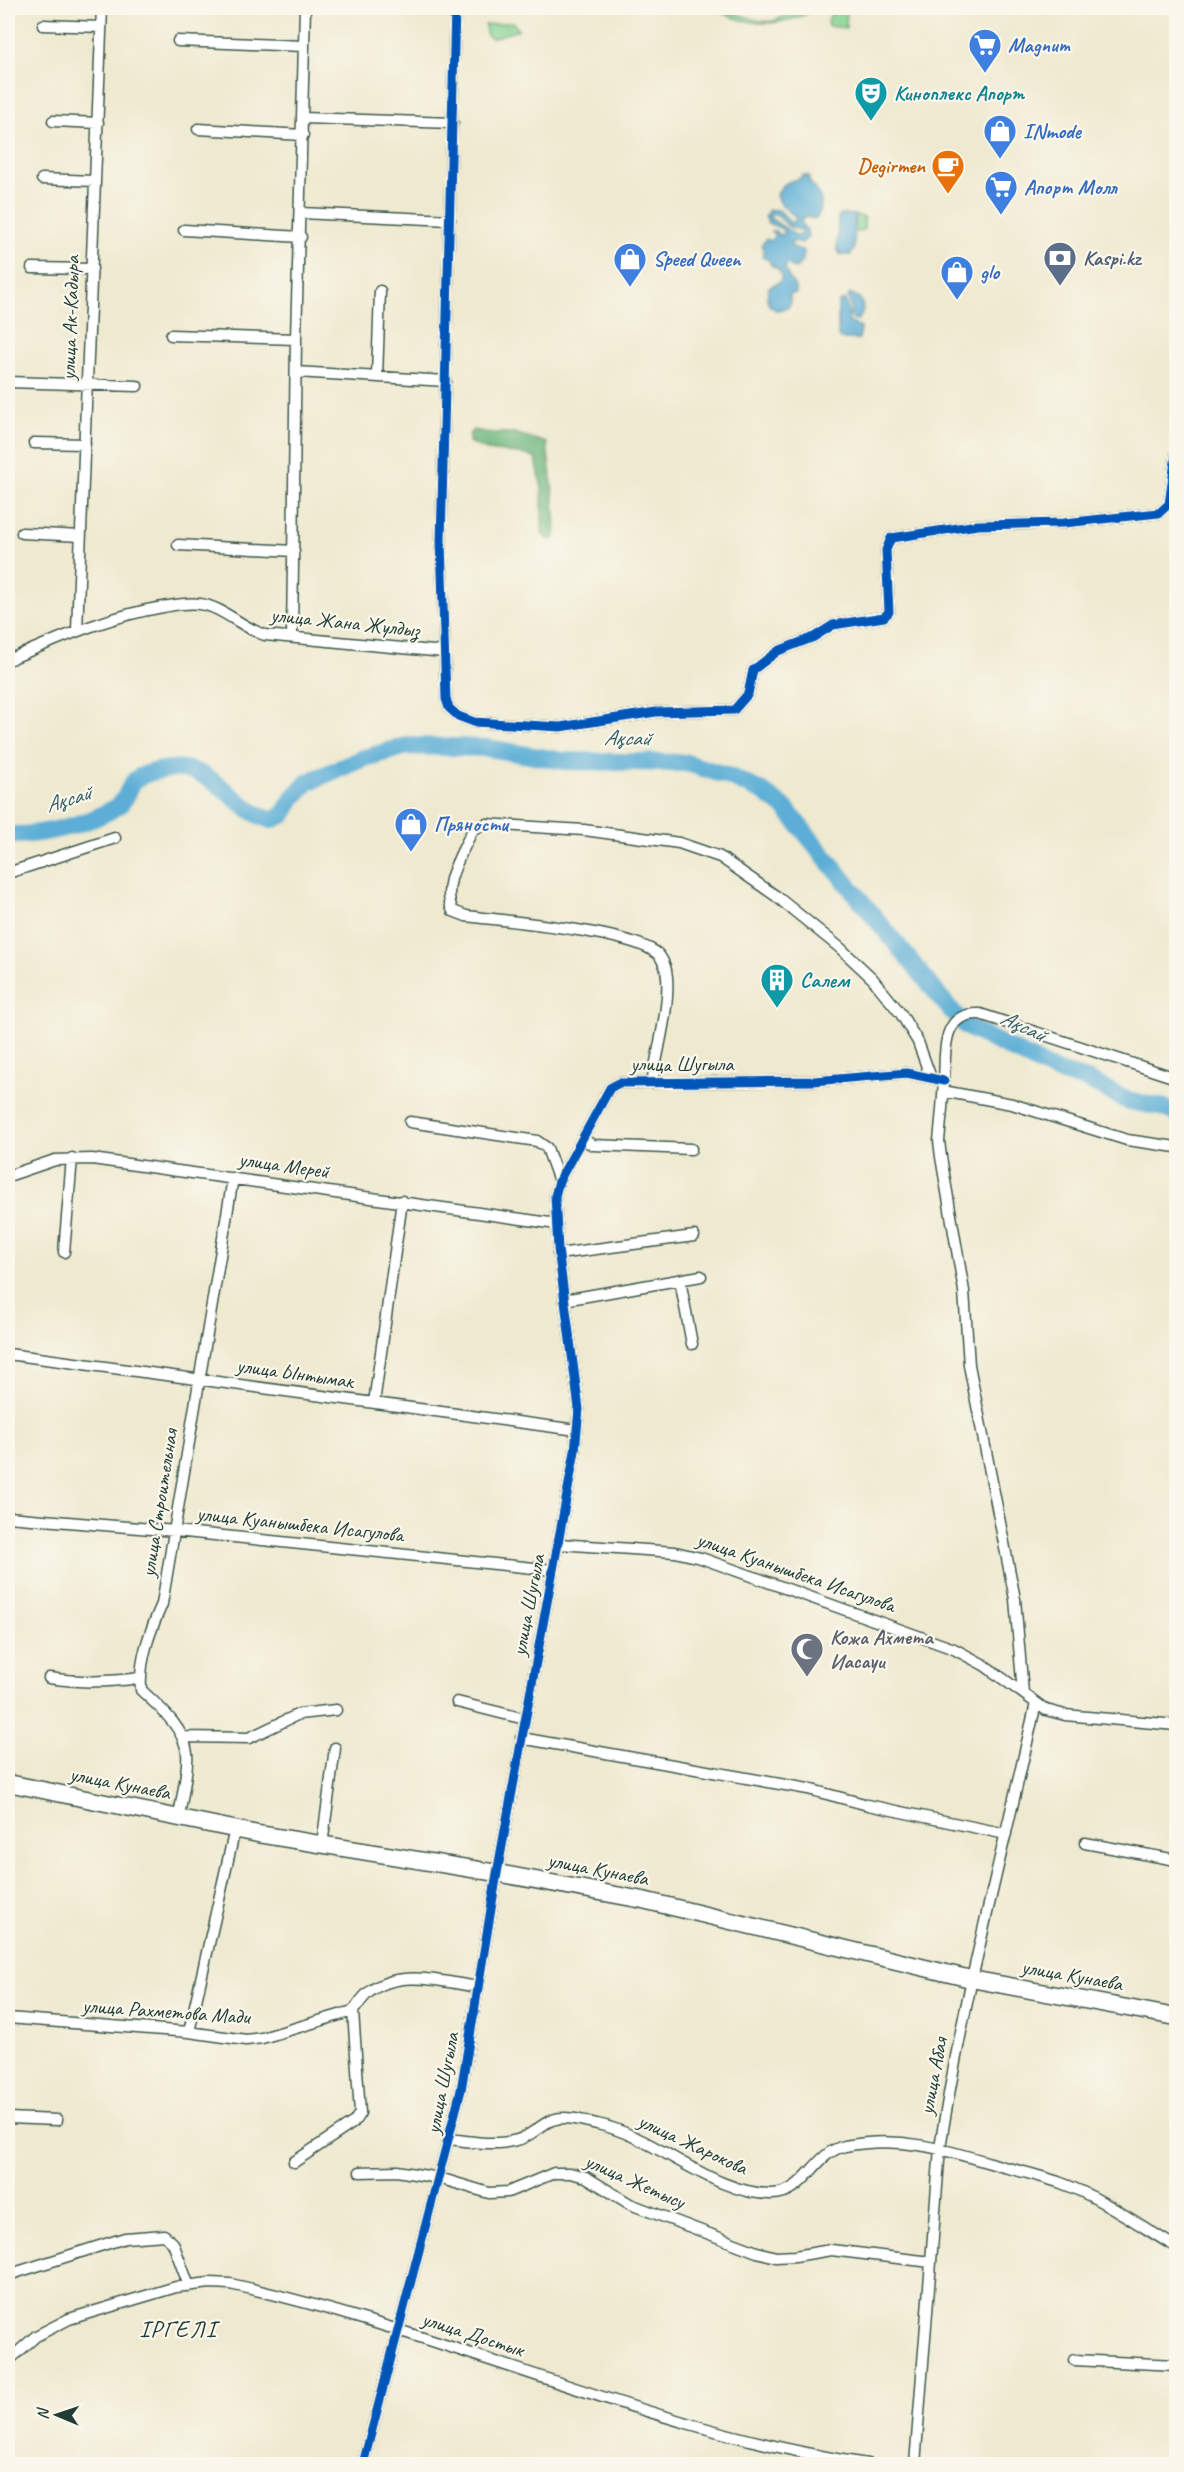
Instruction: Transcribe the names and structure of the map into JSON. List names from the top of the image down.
{
  "streets": {
    "main road": ["улица Кунаева"],
    "street": [
      "улица Ак-Кадыра",
      "улица Жана Жулдыз",
      "улица Шугыла",
      "улица Мерей",
      "улица Ынтымак",
      "улица Строительная",
      "улица Куанышбека Исагулова",
      "улица Рахметова Мади",
      "улица Абая",
      "улица Жарокова",
      "улица Жетысу",
      "улица Достык"
    ]
  },
  "crossings": [
    ["улица Ак-Кадыра", "улица Жана Жулдыз"],
    ["улица Шугыла", "улица Мерей"],
    ["улица Шугыла", "улица Ынтымак"],
    ["улица Шугыла", "улица Куанышбека Исагулова"],
    ["улица Шугыла", "улица Кунаева"],
    ["улица Шугыла", "улица Жарокова"],
    ["улица Шугыла", "улица Жетысу"],
    ["улица Шугыла", "улица Достык"],
    ["улица Мерей", "улица Строительная"],
    ["улица Ынтымак", "улица Строительная"],
    ["улица Строительная", "улица Куанышбека Исагулова"],
    ["улица Куанышбека Исагулова", "улица Абая"],
    ["улица Кунаева", "улица Абая"],
    ["улица Абая", "улица Жарокова"],
    ["улица Абая", "улица Жетысу"]
  ],
  "districts": ["ІРГЕЛІ"],
  "water": ["Ақсай"],
  "places": {
    "supermarket": ["Magnum", "Апорт Молл"],
    "theatre": ["Киноплекс Апорт"],
    "shop": [
      "INmode",
      "Speed Queen",
      "glo",
      "Пряности"
    ],
    "cafe": ["Degirmen"],
    "bank": ["Kaspi.kz"],
    "building": ["Салем"],
    "mosque": ["Кожа Ахмета Иасауи"]
  },
  "north": "left"
}
